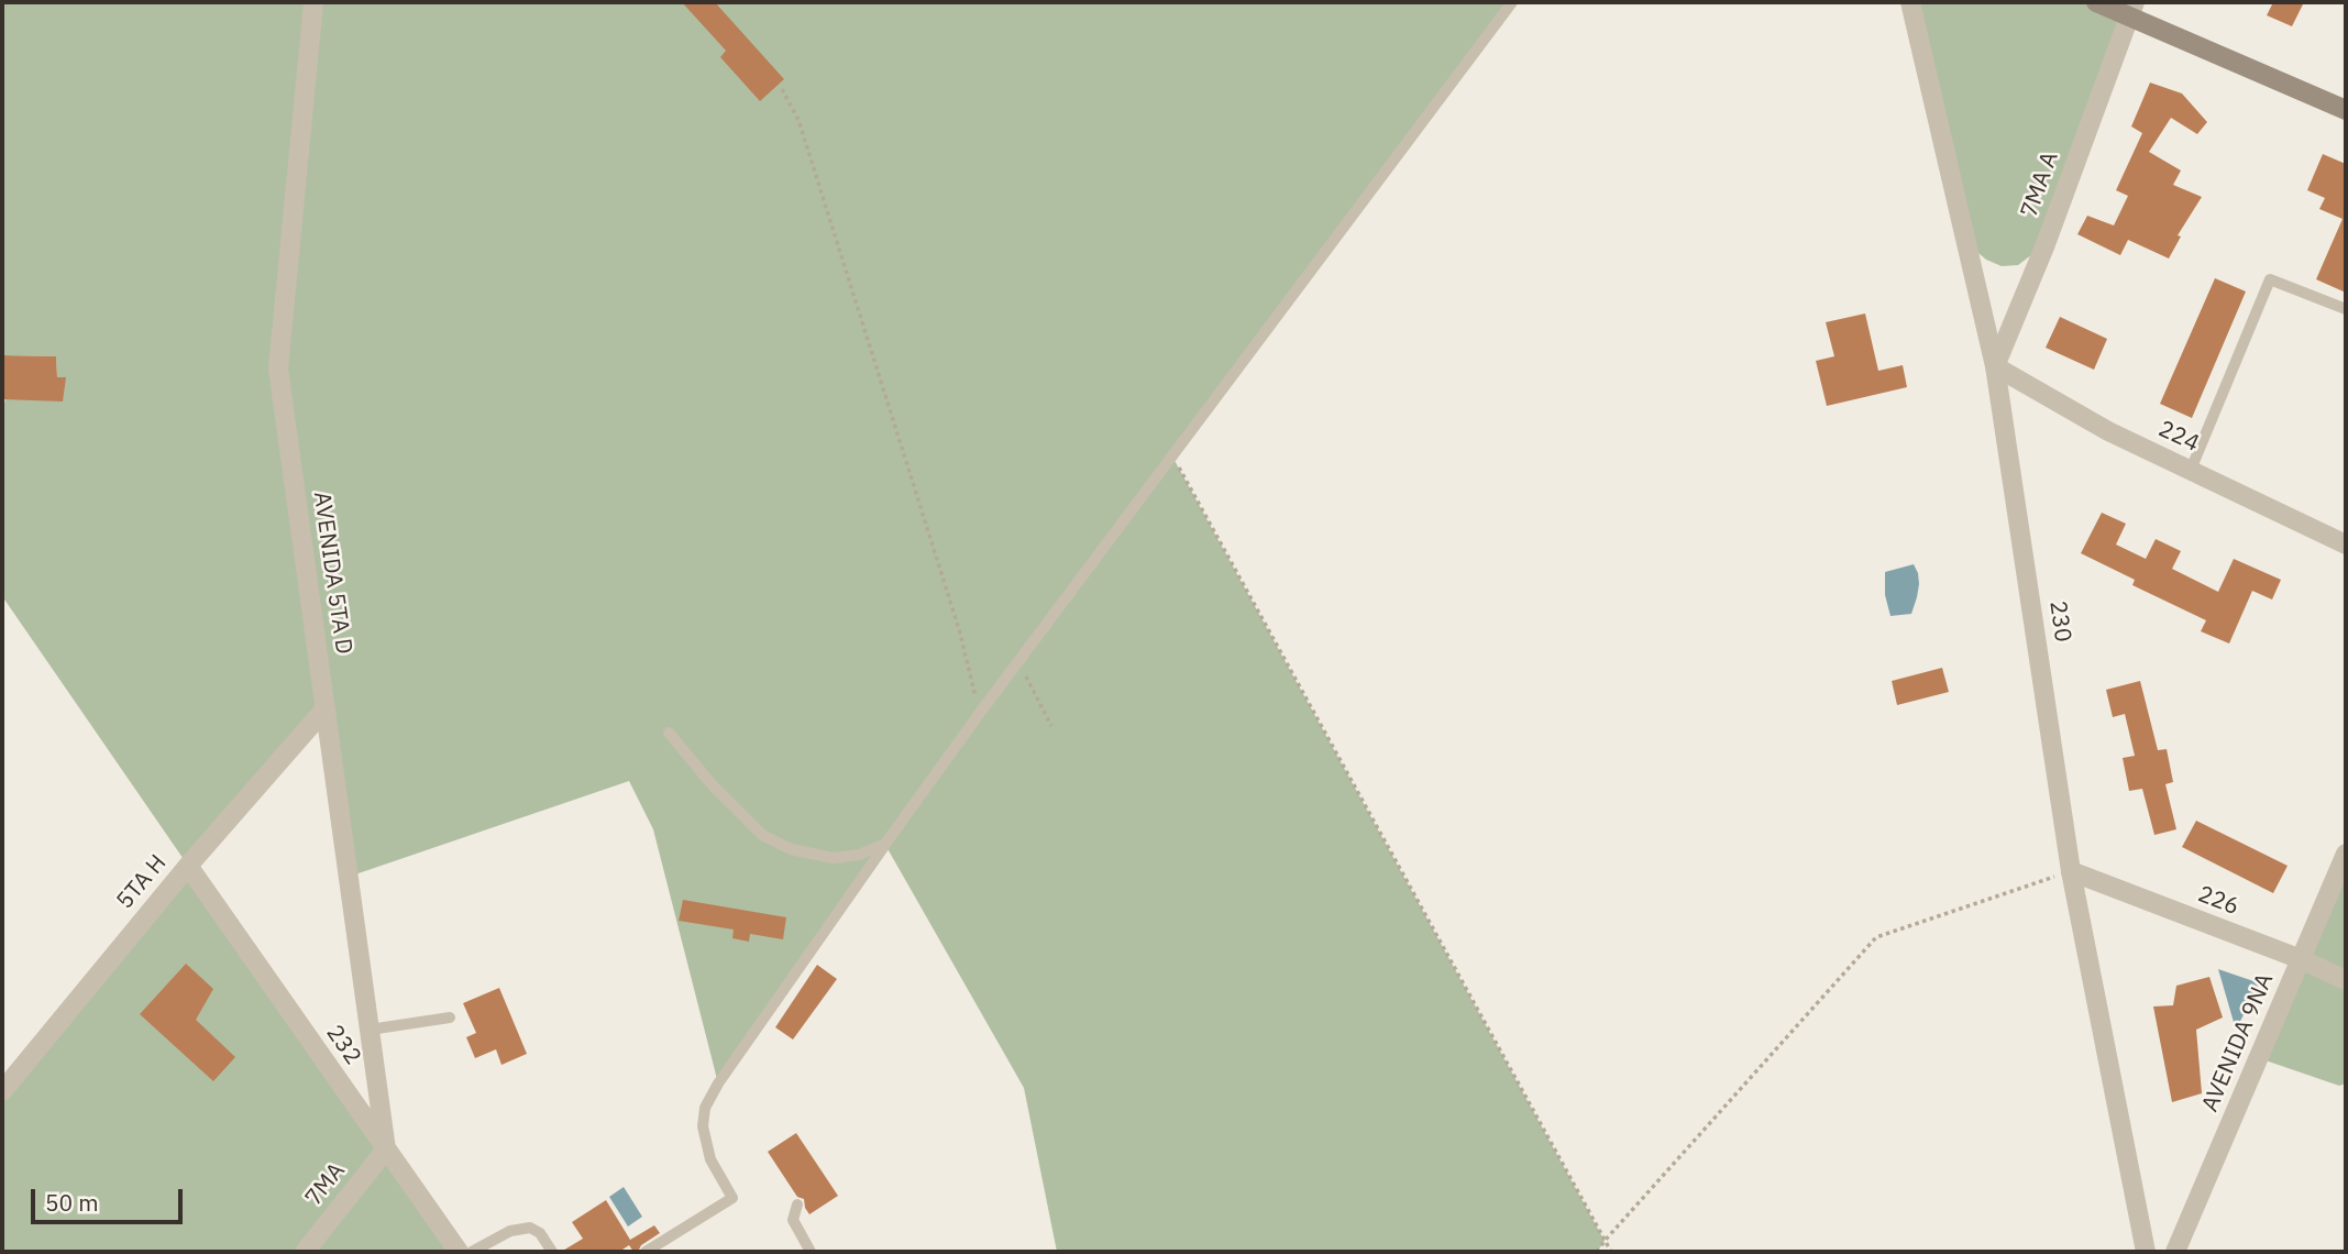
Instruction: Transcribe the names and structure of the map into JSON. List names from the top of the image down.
{
  "streets": {
    "street": [
      "7MA A",
      "224",
      "AVENIDA 5TA D",
      "230",
      "5TA H",
      "226",
      "AVENIDA 9NA",
      "232",
      "7MA"
    ]
  },
  "crossings": [
    ["7MA A", "224"],
    ["7MA A", "230"],
    ["224", "230"],
    ["AVENIDA 5TA D", "5TA H"],
    ["AVENIDA 5TA D", "232"],
    ["AVENIDA 5TA D", "7MA"],
    ["230", "226"],
    ["5TA H", "232"],
    ["226", "AVENIDA 9NA"],
    ["232", "7MA"]
  ],
  "scale_bar": "50 m"
}
